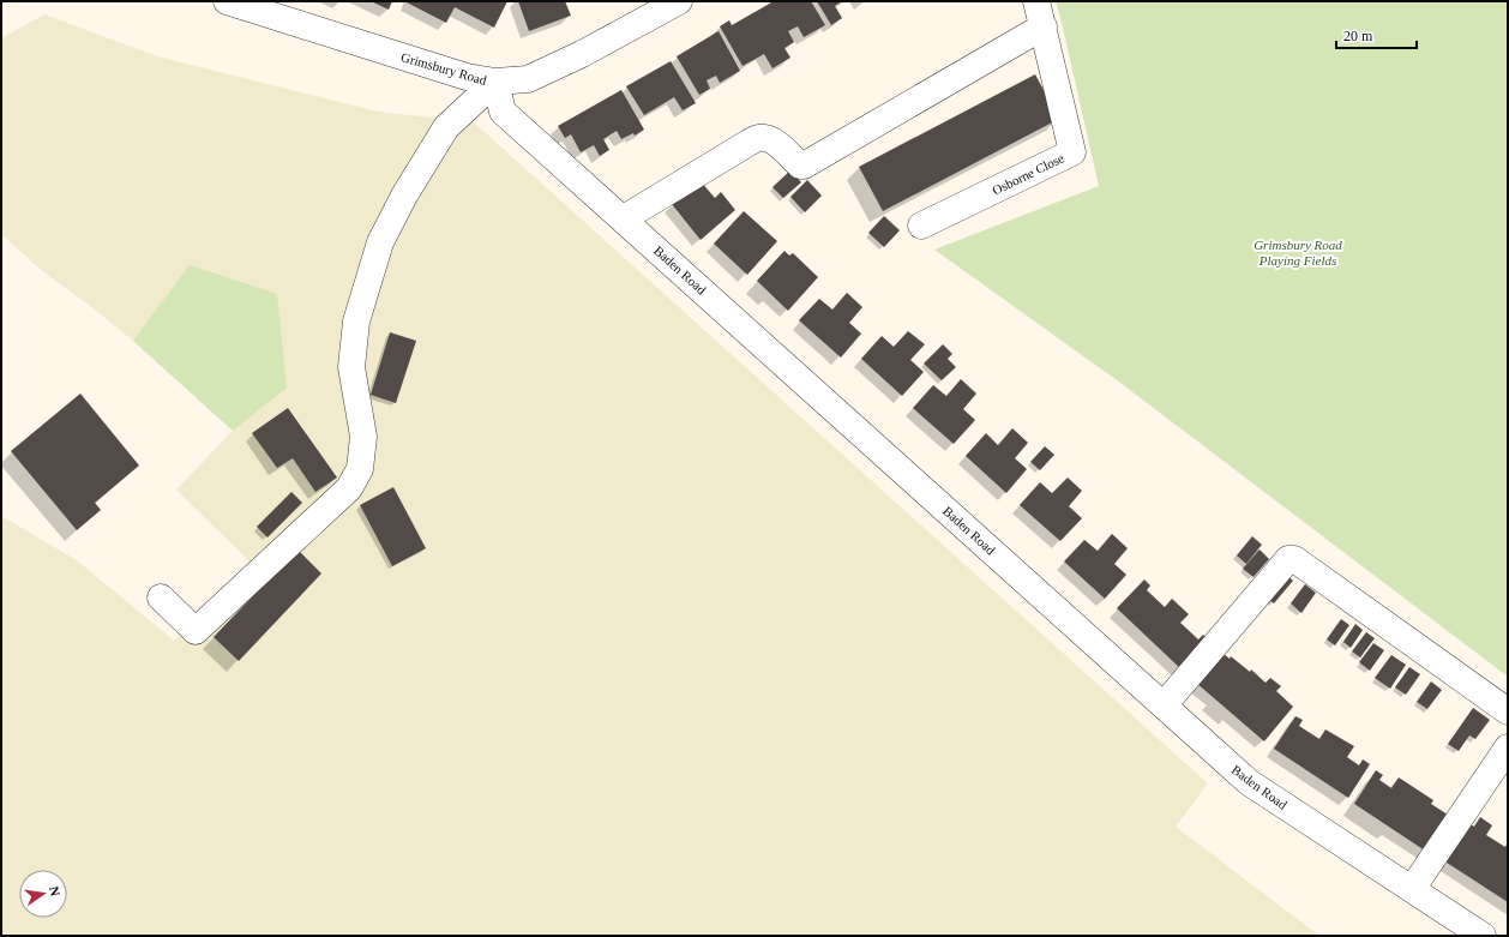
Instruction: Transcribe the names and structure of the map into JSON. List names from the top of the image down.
{
  "streets": {
    "street": ["Grimsbury Road", "Osborne Close", "Baden Road"]
  },
  "crossings": [
    ["Grimsbury Road", "Baden Road"]
  ],
  "parks": ["Grimsbury Road Playing Fields"],
  "scale_bar": "20 m",
  "north": "right"
}
